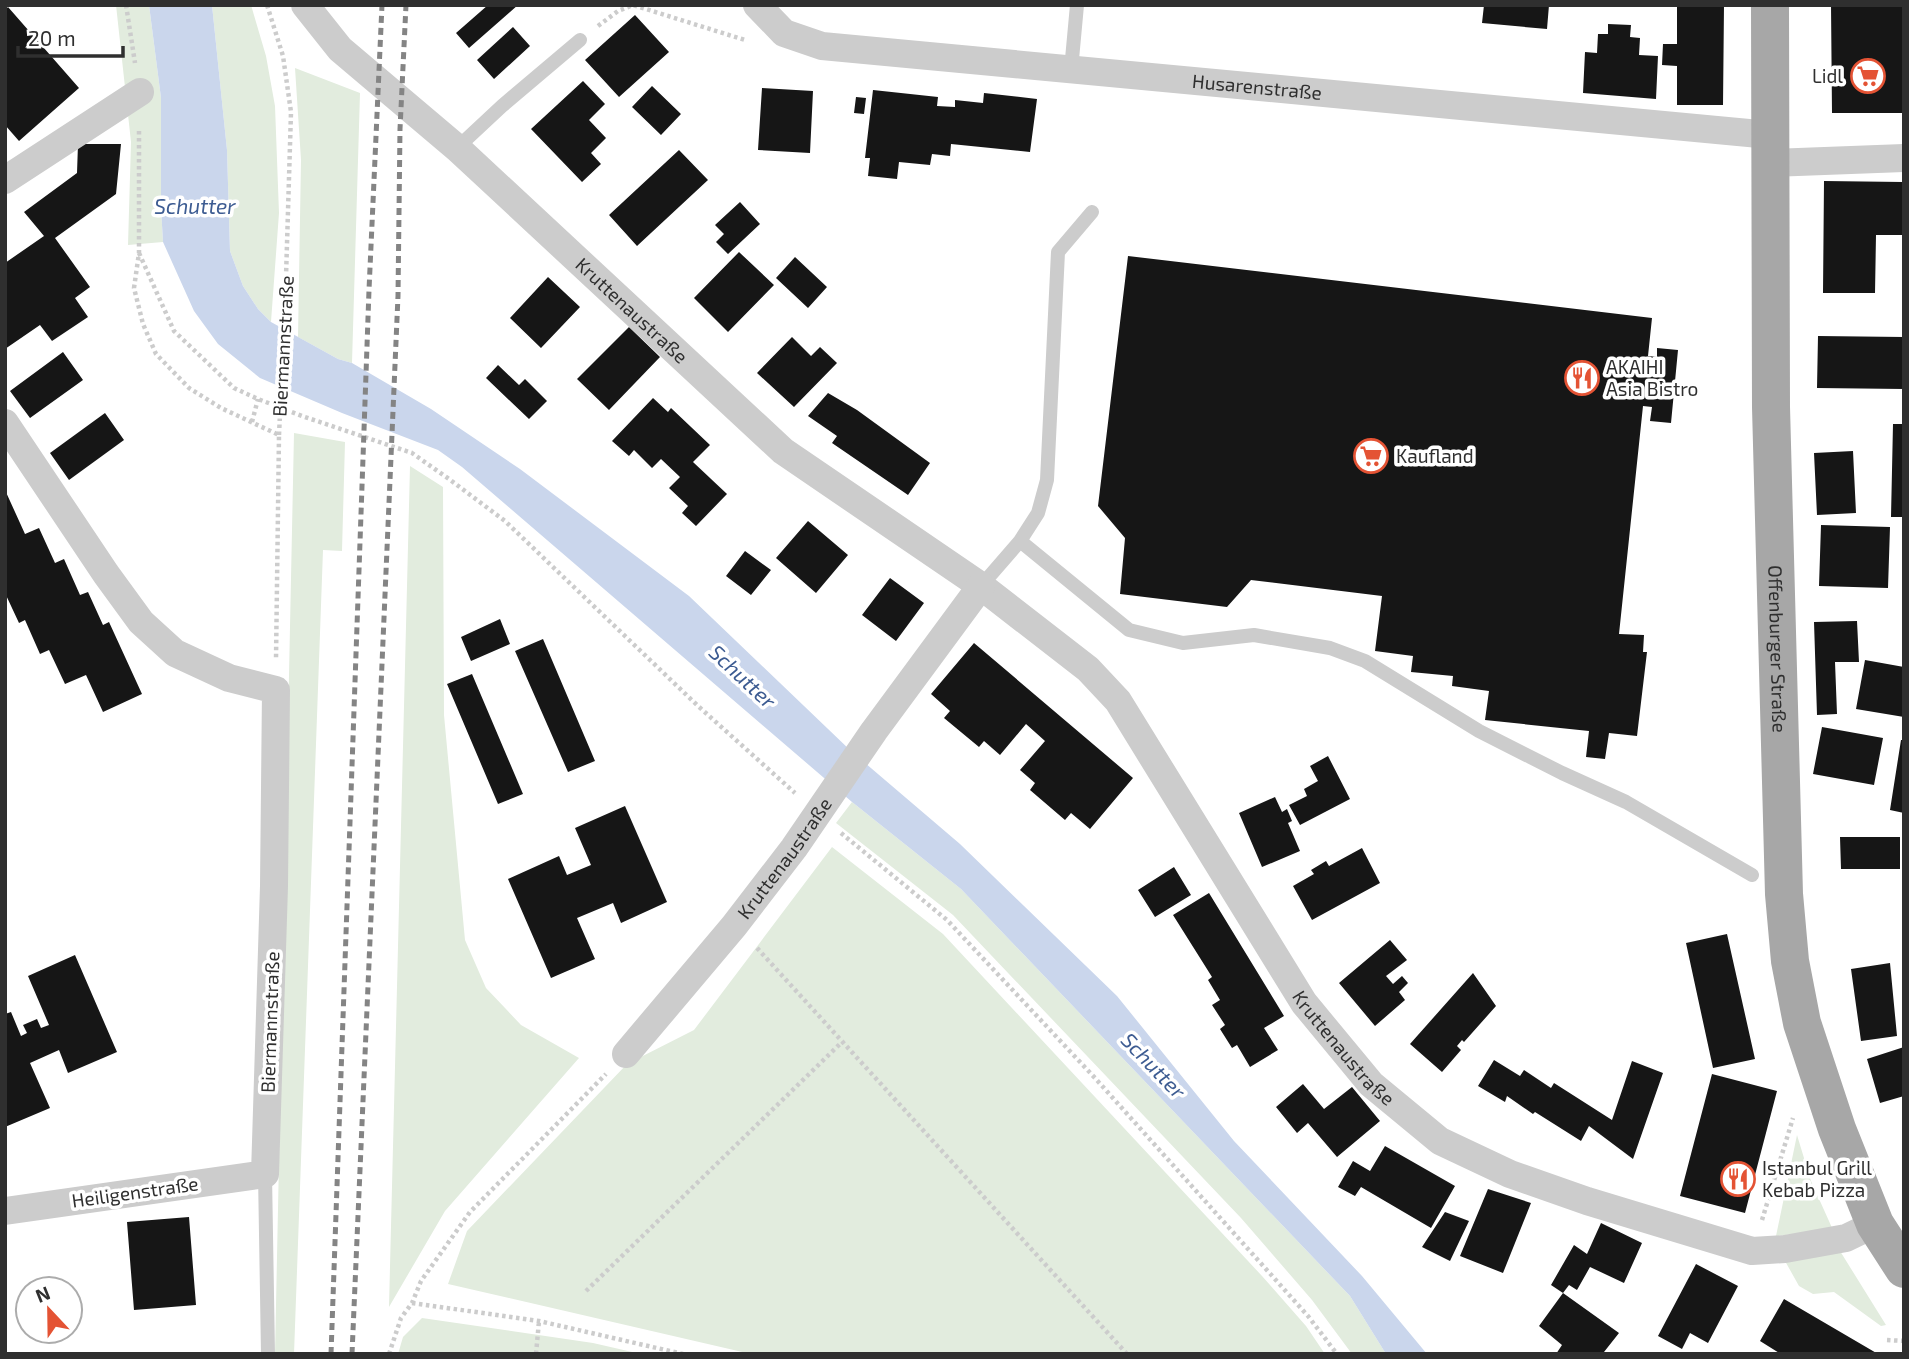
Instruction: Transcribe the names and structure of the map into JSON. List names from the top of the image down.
{
  "streets": {
    "main road": ["Offenburger Straße"],
    "street": [
      "Husarenstraße",
      "Kruttenaustraße",
      "Biermannstraße",
      "Heiligenstraße"
    ]
  },
  "crossings": [
    ["Husarenstraße", "Offenburger Straße"],
    ["Kruttenaustraße", "Offenburger Straße"],
    ["Biermannstraße", "Heiligenstraße"]
  ],
  "water": ["Schutter"],
  "places": {
    "supermarket": ["Lidl", "Kaufland"],
    "restaurant": ["AKAIHI Asia Bistro", "Istanbul Grill Kebab Pizza"]
  },
  "scale_bar": "20 m",
  "north": "top"
}
